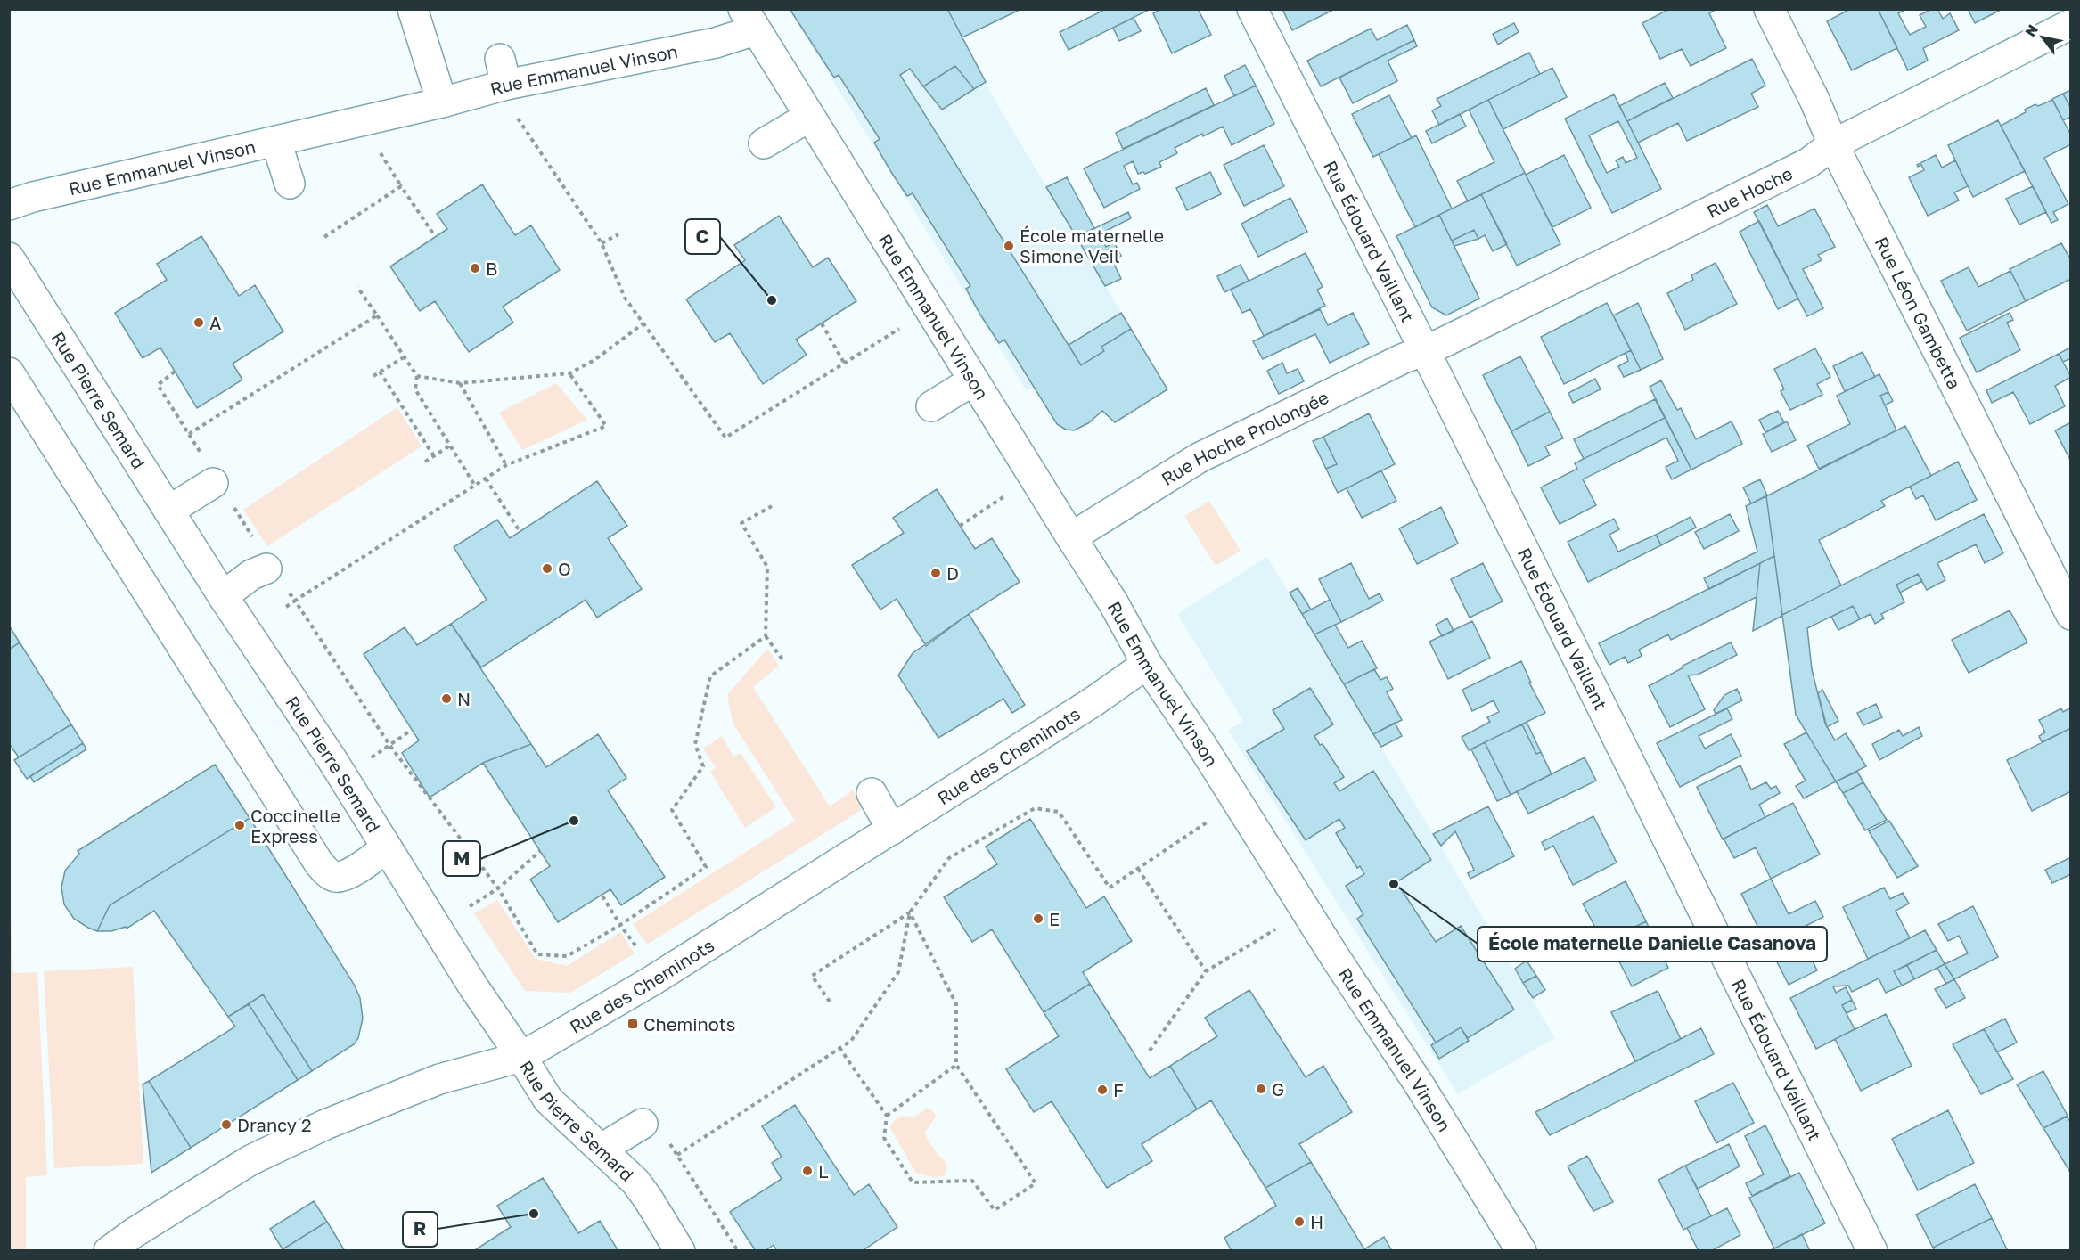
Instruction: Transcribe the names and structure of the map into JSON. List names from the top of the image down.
{
  "streets": {
    "street": [
      "Rue Emmanuel Vinson",
      "Rue Hoche",
      "Rue Édouard Vaillant",
      "Rue Léon Gambetta",
      "Rue Pierre Semard",
      "Rue Hoche Prolongée",
      "Rue des Cheminots"
    ]
  },
  "crossings": [
    ["Rue Emmanuel Vinson", "Rue Hoche Prolongée"],
    ["Rue Emmanuel Vinson", "Rue des Cheminots"],
    ["Rue Hoche", "Rue Édouard Vaillant"],
    ["Rue Hoche", "Rue Léon Gambetta"],
    ["Rue Hoche", "Rue Hoche Prolongée"],
    ["Rue Édouard Vaillant", "Rue Hoche Prolongée"],
    ["Rue Pierre Semard", "Rue des Cheminots"]
  ],
  "places": {
    "other": [
      "École maternelle Simone Veil",
      "B",
      "C",
      "A",
      "O",
      "D",
      "N",
      "M",
      "Coccinelle Express",
      "École maternelle Danielle Casanova",
      "E",
      "G",
      "F",
      "Drancy 2",
      "L",
      "R",
      "H"
    ],
    "transit": ["Cheminots"]
  },
  "north": "top left"
}
